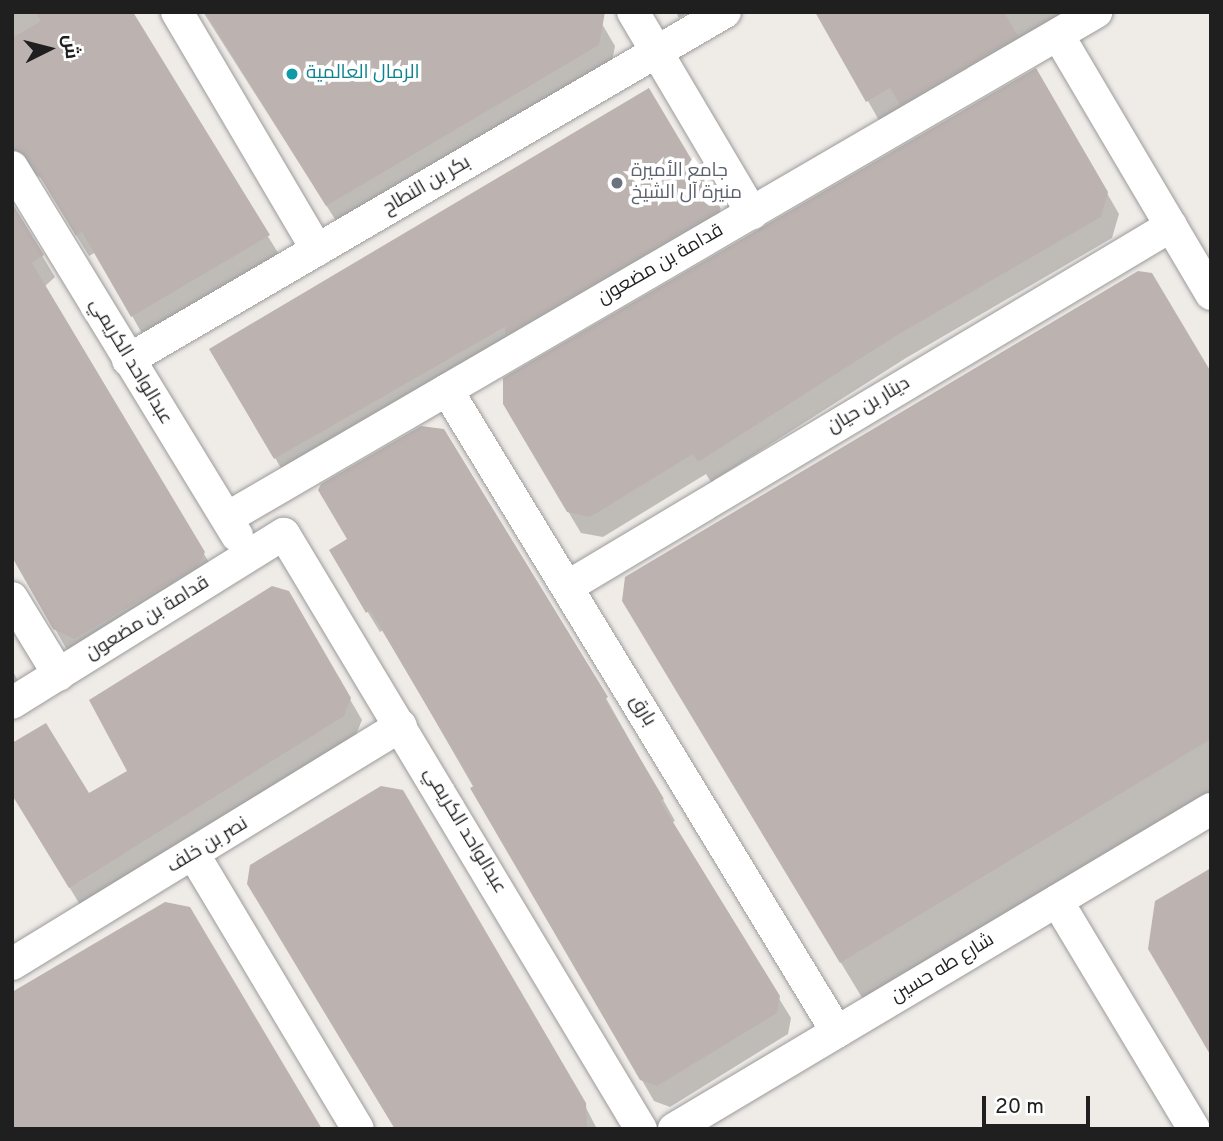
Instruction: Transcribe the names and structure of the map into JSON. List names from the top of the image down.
{
  "streets": {
    "street": [
      "بكر بن النطاح",
      "قدامة بن مضعون",
      "عبدالواحد الكريمي",
      "دينار بن حيان",
      "بارق",
      "نصر بن خلف",
      "شارع طه حسين"
    ]
  },
  "crossings": [
    ["بكر بن النطاح", "عبدالواحد الكريمي"],
    ["قدامة بن مضعون", "عبدالواحد الكريمي"],
    ["قدامة بن مضعون", "بارق"],
    ["عبدالواحد الكريمي", "نصر بن خلف"],
    ["دينار بن حيان", "بارق"],
    ["بارق", "شارع طه حسين"]
  ],
  "places": ["الرمال العالمية", "جامع الأميرة منيرة آل الشيخ"],
  "scale_bar": "20 m",
  "north": "right"
}
